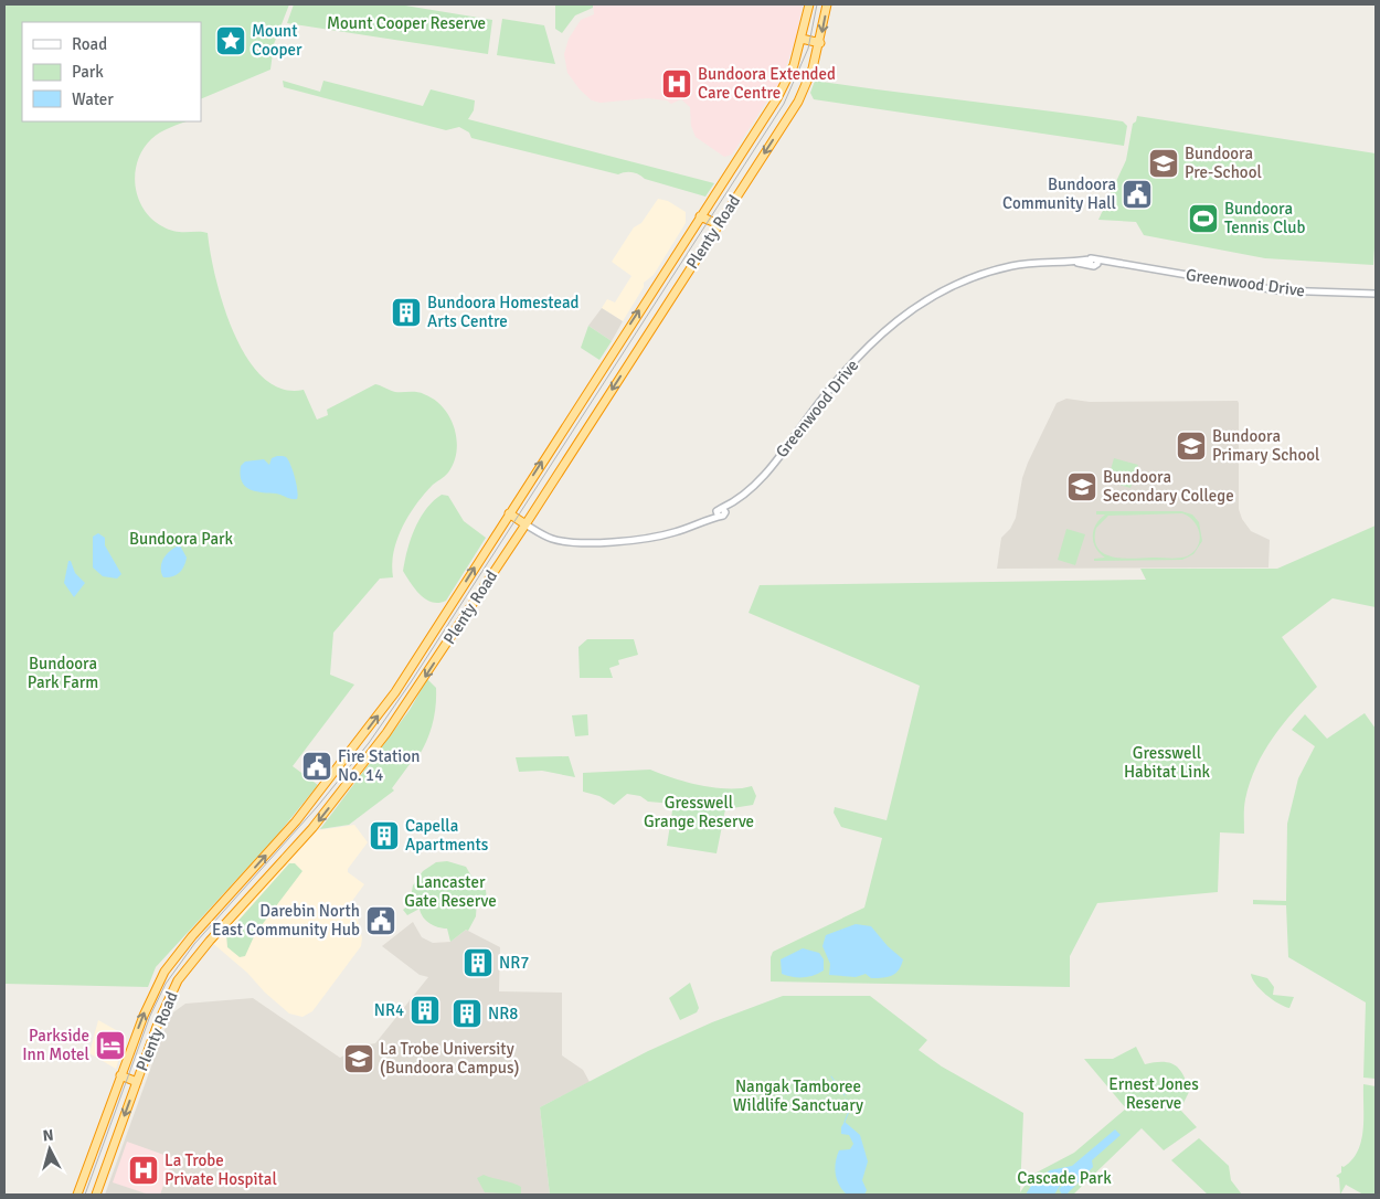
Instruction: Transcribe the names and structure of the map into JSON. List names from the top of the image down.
{
  "streets": {
    "highway": ["Plenty Road"],
    "street": ["Greenwood Drive"]
  },
  "crossings": [
    ["Plenty Road", "Greenwood Drive"]
  ],
  "parks": [
    "Mount Cooper Reserve",
    "Bundoora Park",
    "Bundoora Park Farm",
    "Gresswell Habitat Link",
    "Gresswell Grange Reserve",
    "Lancaster Gate Reserve",
    "Ernest Jones Reserve",
    "Nangak Tamboree Wildlife Sanctuary",
    "Cascade Park"
  ],
  "places": {
    "place": ["Mount Cooper"],
    "hospital": ["Bundoora Extended Care Centre", "La Trobe Private Hospital"],
    "school or university": [
      "Bundoora Pre-School",
      "Bundoora Primary School",
      "Bundoora Secondary College",
      "La Trobe University (Bundoora Campus)"
    ],
    "public building": ["Bundoora Community Hall", "Fire Station No. 14", "Darebin North East Community Hub"],
    "sports": ["Bundoora Tennis Club"],
    "building": [
      "Bundoora Homestead Arts Centre",
      "Capella Apartments",
      "NR7",
      "NR4",
      "NR8"
    ],
    "hotel": ["Parkside Inn Motel"]
  },
  "legend": ["Road", "Park", "Water"],
  "north": "top"
}
